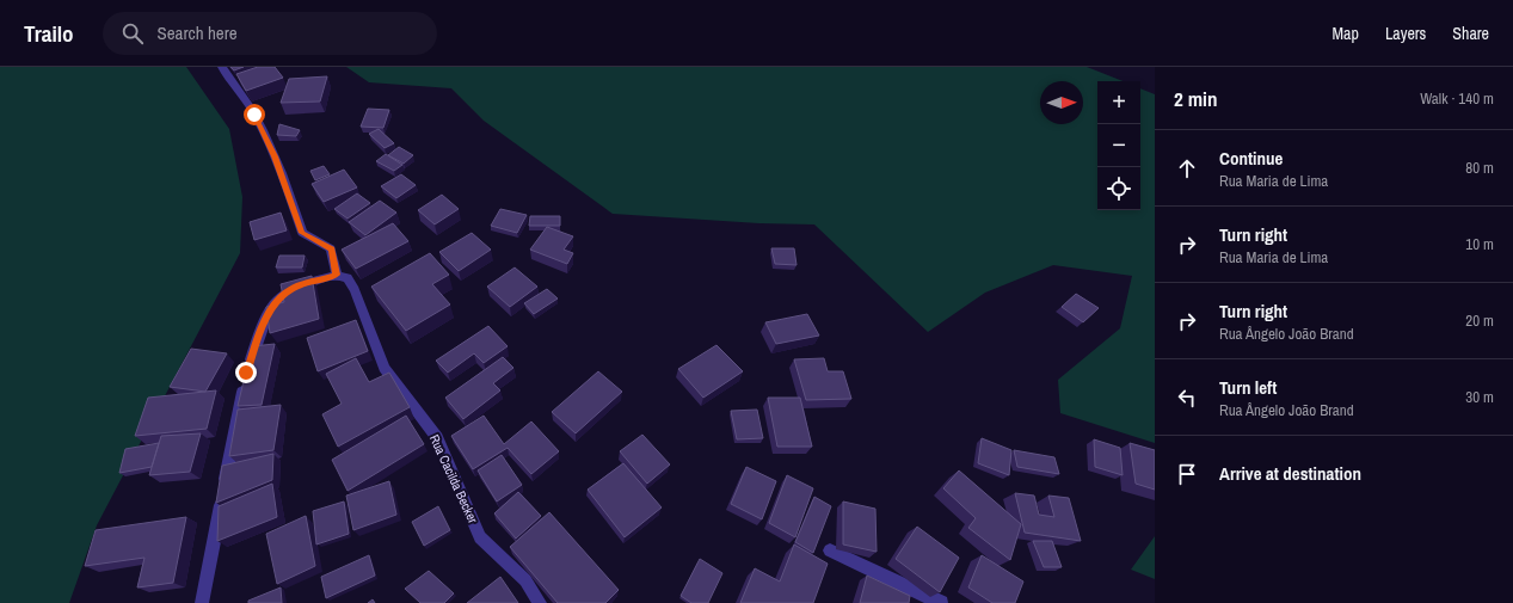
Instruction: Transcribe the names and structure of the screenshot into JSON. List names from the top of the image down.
{
  "streets": {
    "street": ["Rua Cacilda Becker"]
  },
  "north": "right",
  "page": {
    "header": "Trailo",
    "search": "Search here",
    "nav": ["Map", "Layers", "Share"],
    "heading": ["2 min", "Walk · 140 m"],
    "map_buttons": ["+", "−"],
    "list": [
      ["Continue", "Rua Maria de Lima", "80 m"],
      ["Turn right", "Rua Maria de Lima", "10 m"],
      ["Turn right", "Rua Ângelo João Brand", "20 m"],
      ["Turn left", "Rua Ângelo João Brand", "30 m"],
      "Arrive at destination"
    ]
  }
}
